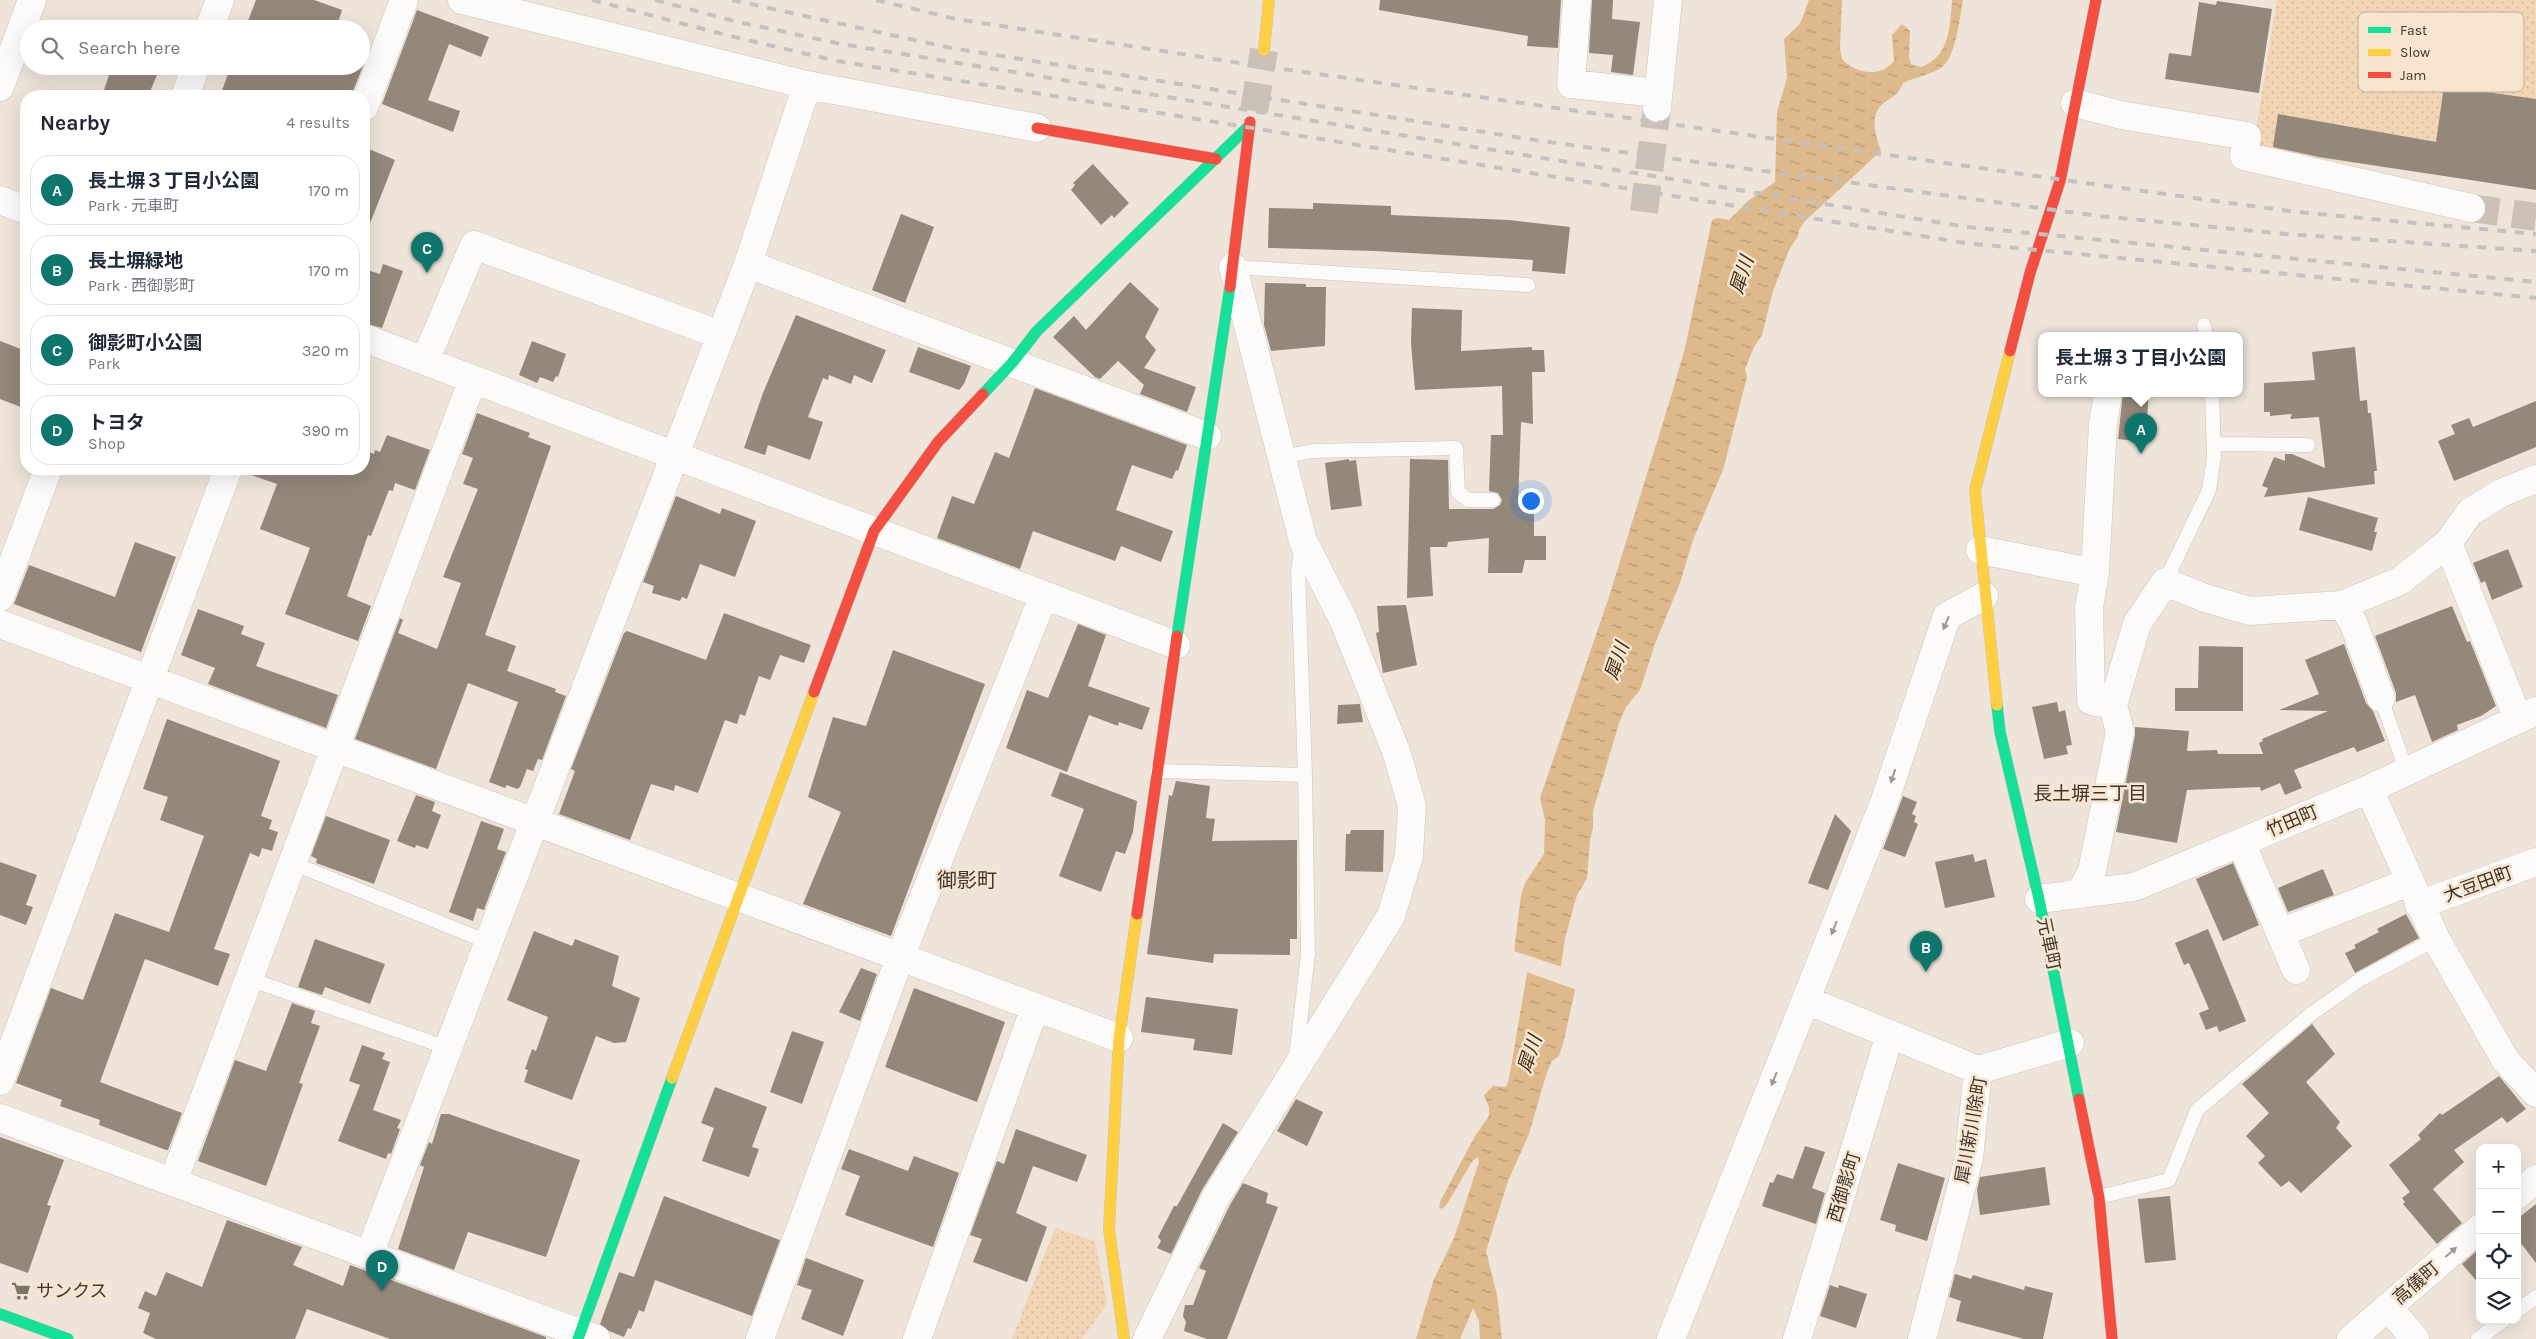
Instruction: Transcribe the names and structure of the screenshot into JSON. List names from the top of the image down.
{
  "streets": {
    "street": [
      "竹田町",
      "大豆田町",
      "元車町",
      "犀川新川除町",
      "西御影町",
      "高儀町"
    ]
  },
  "crossings": [
    ["竹田町", "元車町"],
    ["元車町", "犀川新川除町"]
  ],
  "one_way": ["高儀町"],
  "districts": ["長土塀三丁目", "御影町"],
  "water": ["犀川"],
  "places": {
    "supermarket": ["サンクス"]
  },
  "legend": ["Fast", "Slow", "Jam"],
  "page": {
    "search": "Search here",
    "heading": ["Nearby", "4 results"],
    "list": [
      {
        "mark": "A",
        "name": "長土塀３丁目小公園",
        "note": "Park · 元車町",
        "value": "170 m"
      },
      {
        "mark": "B",
        "name": "長土塀緑地",
        "note": "Park · 西御影町",
        "value": "170 m"
      },
      {
        "mark": "C",
        "name": "御影町小公園",
        "note": "Park",
        "value": "320 m"
      },
      {
        "mark": "D",
        "name": "トヨタ",
        "note": "Shop",
        "value": "390 m"
      }
    ],
    "pins": [
      "C",
      "A",
      "B",
      "D"
    ],
    "popup": ["長土塀３丁目小公園", "Park"],
    "map_buttons": ["+", "−"]
  }
}
